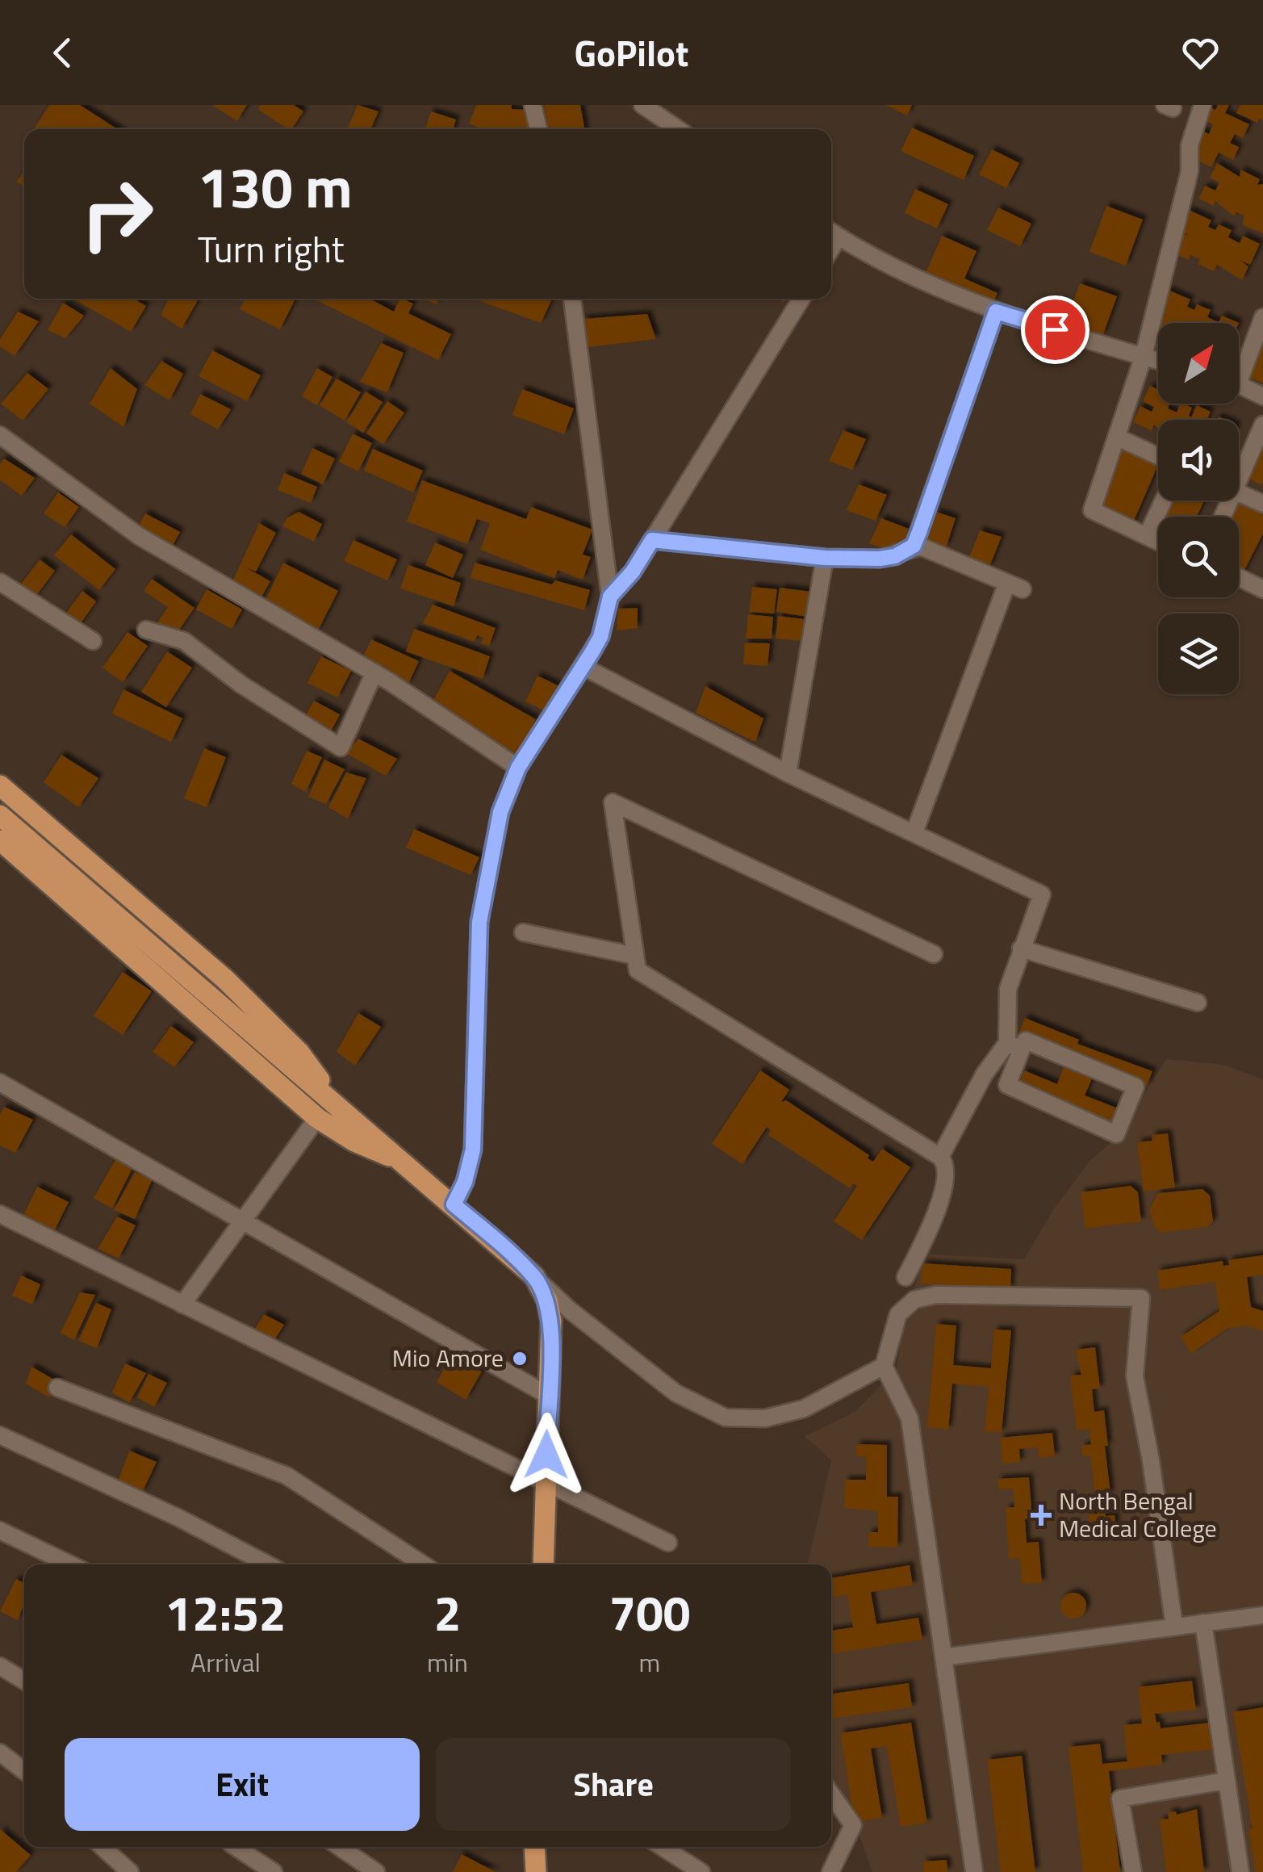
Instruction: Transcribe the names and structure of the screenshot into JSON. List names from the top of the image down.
{
  "places": {
    "other": ["Mio Amore"],
    "health": ["North Bengal Medical College"]
  },
  "north": "top right",
  "page": {
    "header": "GoPilot",
    "turn": ["130 m", "Turn right"],
    "eta": [
      "12:52",
      "Arrival",
      "2",
      "min",
      "700",
      "m"
    ],
    "buttons": ["Exit", "Share"]
  }
}
